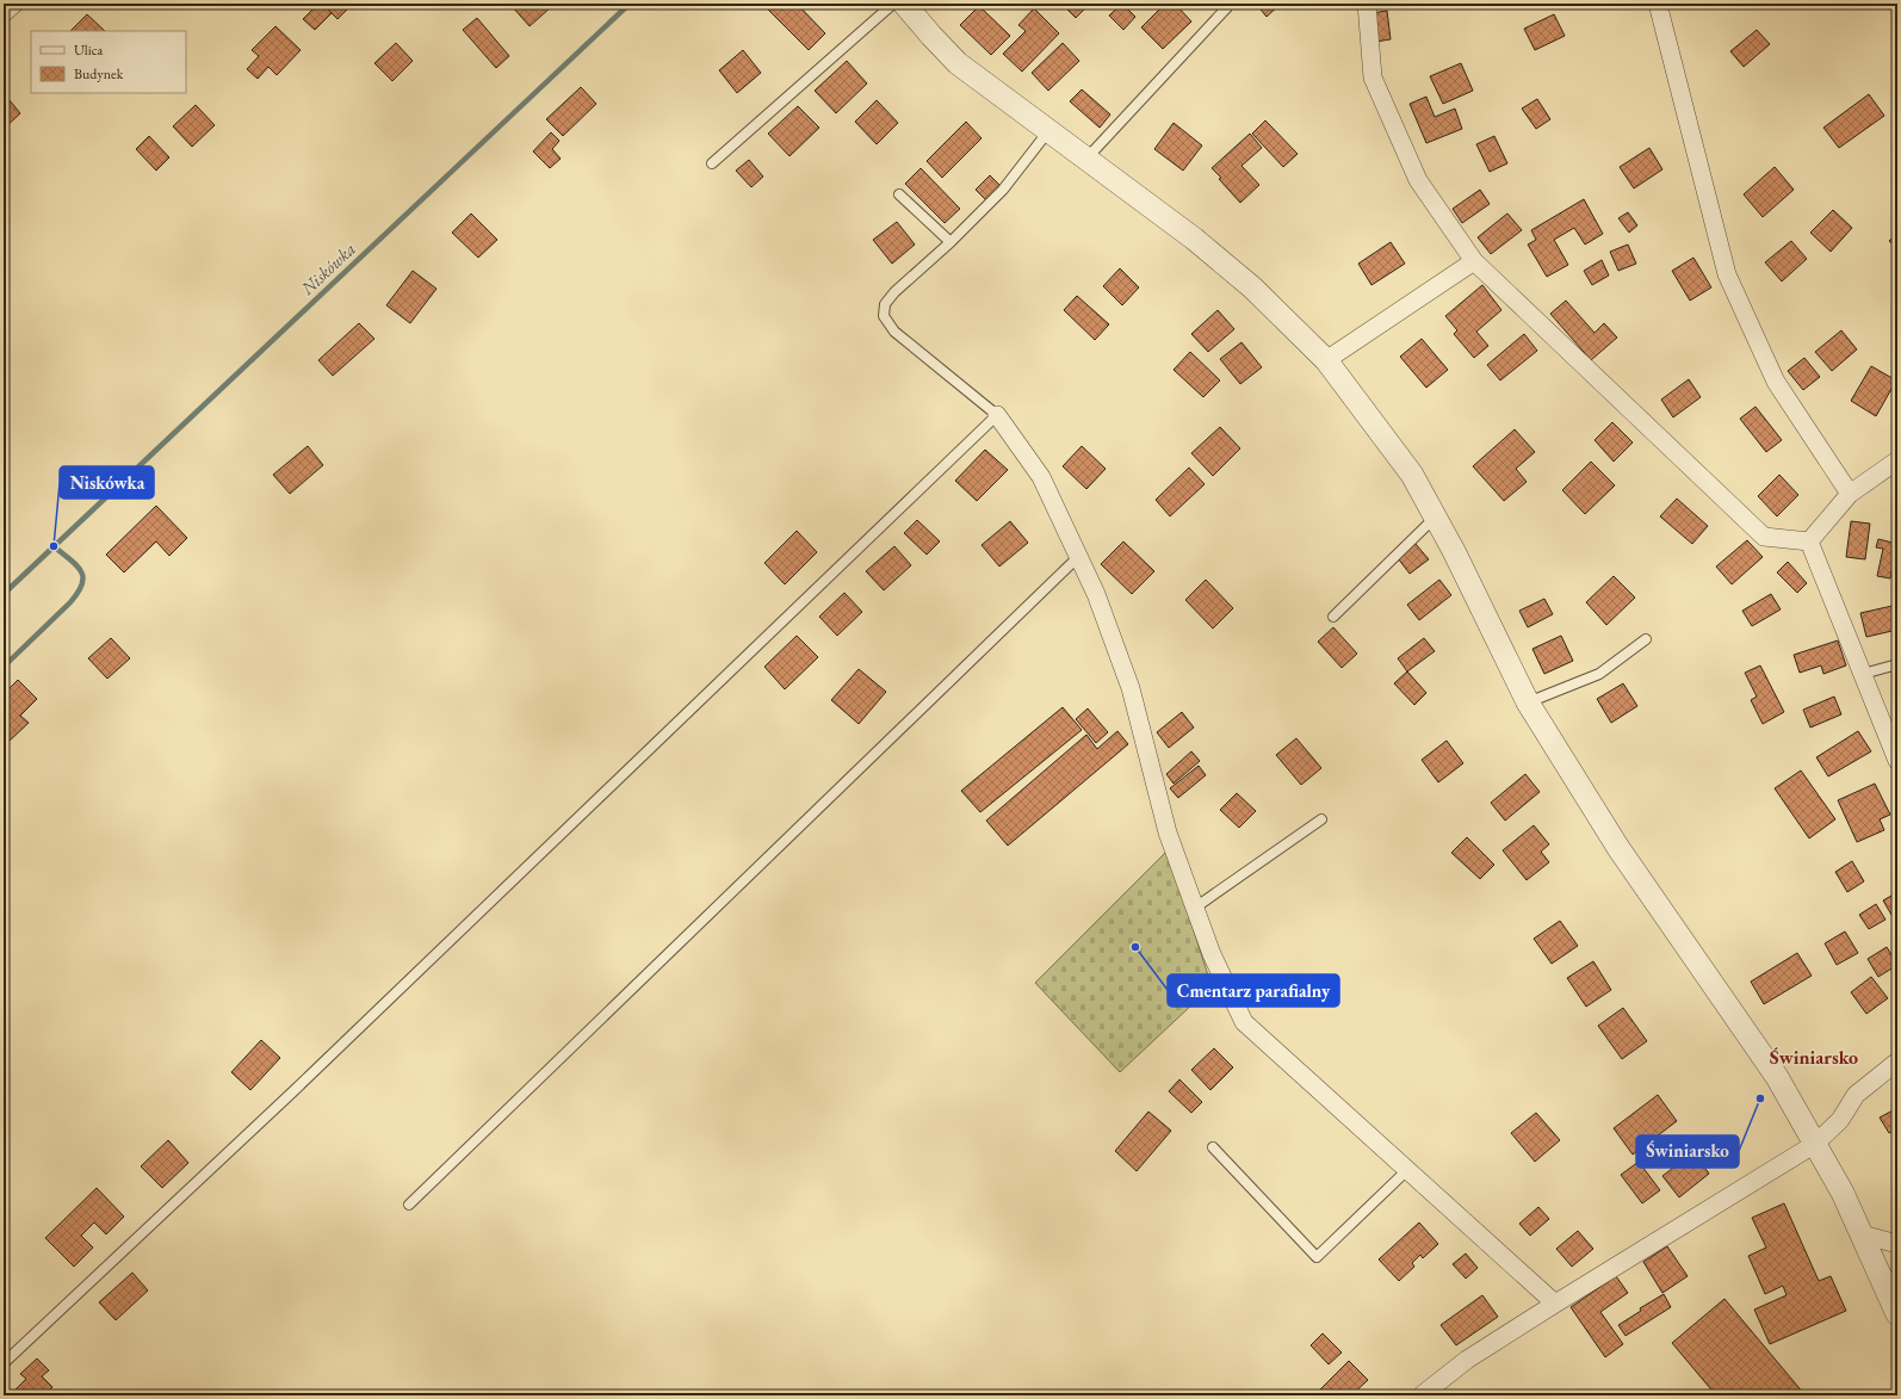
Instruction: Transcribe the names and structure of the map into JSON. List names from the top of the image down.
{
  "districts": ["Świniarsko"],
  "water": ["Niskówka"],
  "places": ["Niskówka", "Cmentarz parafialny", "Świniarsko"],
  "legend": ["Ulica", "Budynek"]
}
